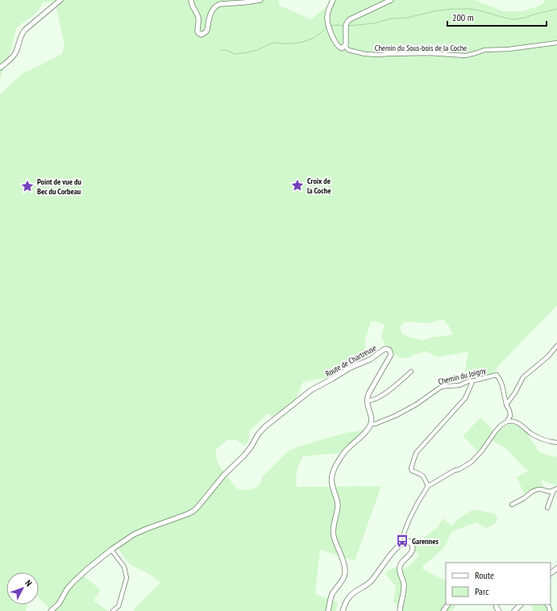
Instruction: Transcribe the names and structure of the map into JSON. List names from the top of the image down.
{
  "streets": {
    "street": ["Chemin du Sous-bois de la Coche", "Route de Chartreuse", "Chemin du Joigny"]
  },
  "places": {
    "place": ["Croix de la Coche", "Point de vue du Bec du Corbeau"],
    "bus stop": ["Garennes"]
  },
  "legend": ["Route", "Parc"],
  "scale_bar": "200 m",
  "north": "top right"
}
